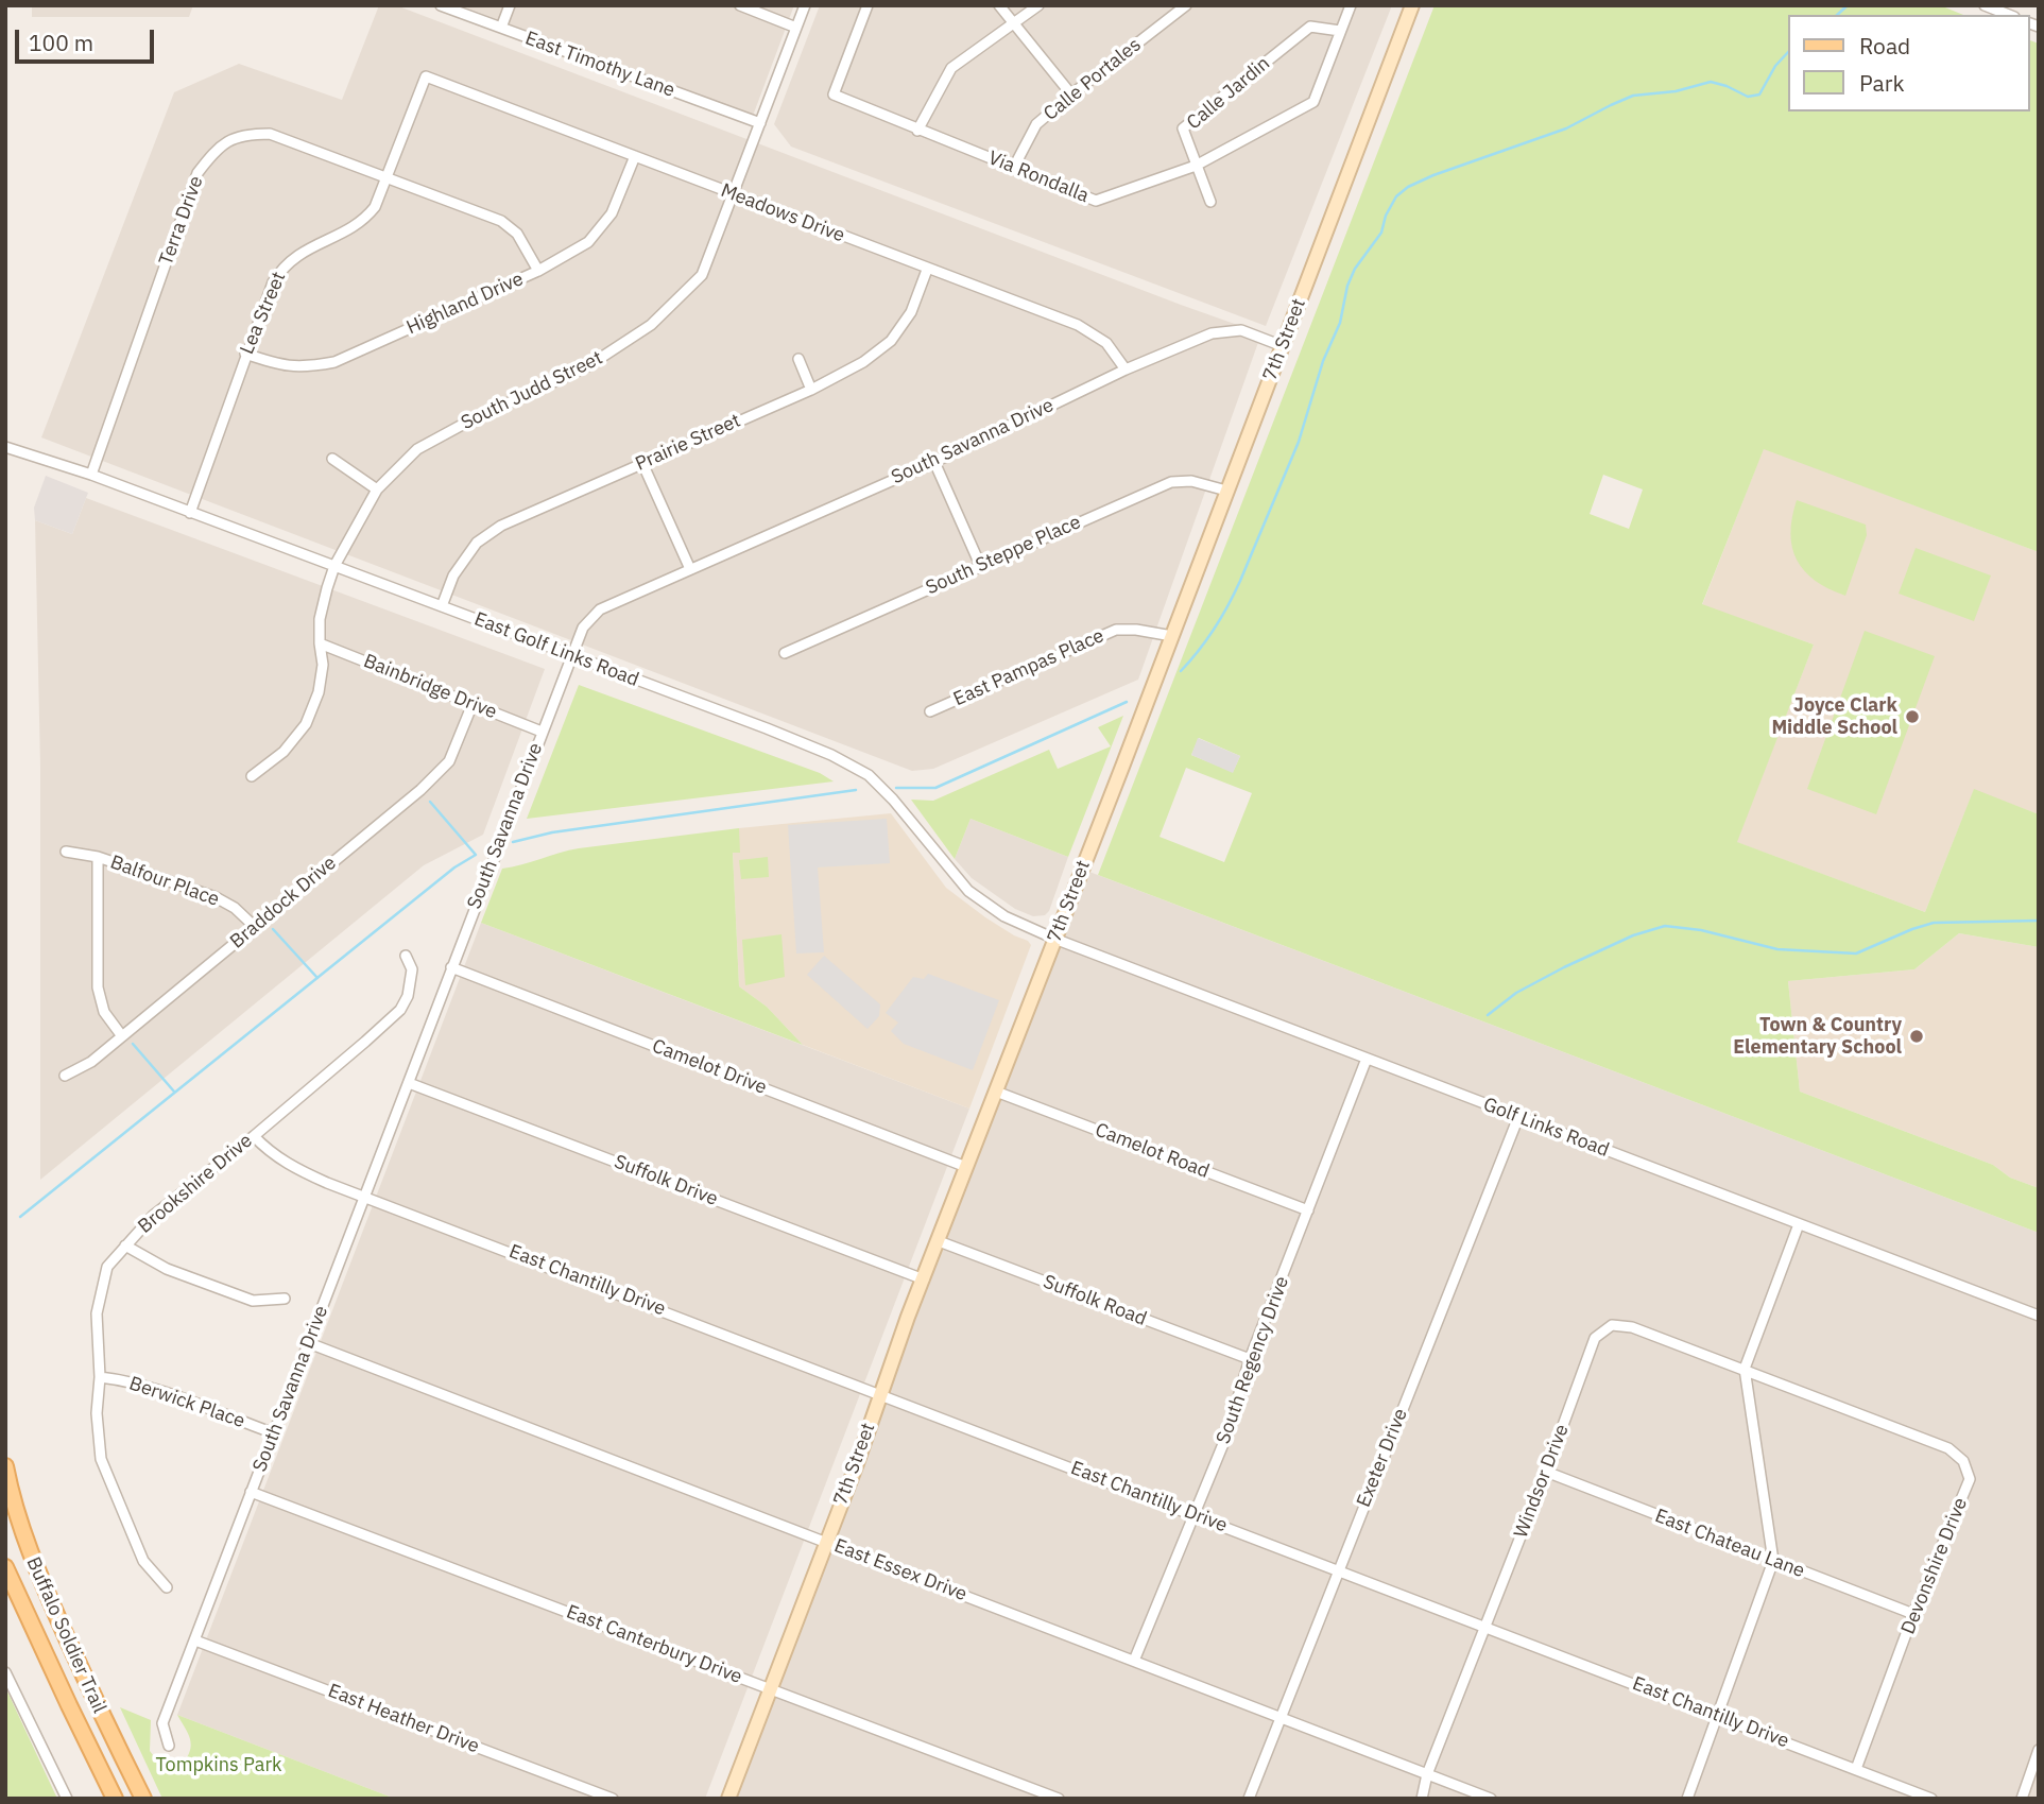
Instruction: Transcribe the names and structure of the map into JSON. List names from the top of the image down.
{
  "streets": {
    "main road": ["7th Street", "Buffalo Soldier Trail"],
    "street": [
      "East Timothy Lane",
      "Calle Portales",
      "Calle Jardin",
      "Via Rondalla",
      "Meadows Drive",
      "Terra Drive",
      "Highland Drive",
      "Lea Street",
      "South Judd Street",
      "South Savanna Drive",
      "Prairie Street",
      "South Steppe Place",
      "East Golf Links Road",
      "East Pampas Place",
      "Bainbridge Drive",
      "Balfour Place",
      "Braddock Drive",
      "Camelot Drive",
      "Golf Links Road",
      "Camelot Road",
      "Suffolk Drive",
      "Brookshire Drive",
      "East Chantilly Drive",
      "Suffolk Road",
      "South Regency Drive",
      "Berwick Place",
      "Exeter Drive",
      "Windsor Drive",
      "East Chateau Lane",
      "Devonshire Drive",
      "East Essex Drive",
      "East Canterbury Drive",
      "East Heather Drive"
    ]
  },
  "crossings": [
    ["East Timothy Lane", "South Judd Street"],
    ["Calle Portales", "Via Rondalla"],
    ["Calle Jardin", "Via Rondalla"],
    ["Meadows Drive", "Highland Drive"],
    ["Meadows Drive", "Lea Street"],
    ["Meadows Drive", "South Judd Street"],
    ["Meadows Drive", "South Savanna Drive"],
    ["Meadows Drive", "Prairie Street"],
    ["Terra Drive", "Highland Drive"],
    ["Terra Drive", "Lea Street"],
    ["Terra Drive", "East Golf Links Road"],
    ["Highland Drive", "Lea Street"],
    ["Lea Street", "East Golf Links Road"],
    ["7th Street", "South Savanna Drive"],
    ["7th Street", "South Steppe Place"],
    ["7th Street", "East Golf Links Road"],
    ["7th Street", "East Pampas Place"],
    ["7th Street", "Camelot Drive"],
    ["7th Street", "Golf Links Road"],
    ["7th Street", "Camelot Road"],
    ["7th Street", "Suffolk Drive"],
    ["7th Street", "East Chantilly Drive"],
    ["7th Street", "Suffolk Road"],
    ["7th Street", "East Essex Drive"],
    ["7th Street", "East Canterbury Drive"],
    ["South Judd Street", "East Golf Links Road"],
    ["South Judd Street", "Bainbridge Drive"],
    ["South Savanna Drive", "East Golf Links Road"],
    ["South Savanna Drive", "Bainbridge Drive"],
    ["South Savanna Drive", "Camelot Drive"],
    ["South Savanna Drive", "Suffolk Drive"],
    ["South Savanna Drive", "East Chantilly Drive"],
    ["South Savanna Drive", "Berwick Place"],
    ["South Savanna Drive", "East Essex Drive"],
    ["South Savanna Drive", "East Canterbury Drive"],
    ["South Savanna Drive", "East Heather Drive"],
    ["Prairie Street", "East Golf Links Road"],
    ["East Golf Links Road", "Golf Links Road"],
    ["Bainbridge Drive", "Braddock Drive"],
    ["Balfour Place", "Braddock Drive"],
    ["Golf Links Road", "South Regency Drive"],
    ["Golf Links Road", "Exeter Drive"],
    ["Camelot Road", "South Regency Drive"],
    ["Brookshire Drive", "East Chantilly Drive"],
    ["Brookshire Drive", "Berwick Place"],
    ["East Chantilly Drive", "South Regency Drive"],
    ["East Chantilly Drive", "Exeter Drive"],
    ["East Chantilly Drive", "Windsor Drive"],
    ["East Chantilly Drive", "Devonshire Drive"],
    ["Suffolk Road", "South Regency Drive"],
    ["South Regency Drive", "East Essex Drive"],
    ["Exeter Drive", "East Essex Drive"],
    ["Windsor Drive", "East Chateau Lane"],
    ["Windsor Drive", "Devonshire Drive"],
    ["Windsor Drive", "East Essex Drive"],
    ["East Chateau Lane", "Devonshire Drive"]
  ],
  "parks": ["Tompkins Park"],
  "places": ["Joyce Clark Middle School", "Town & Country Elementary School"],
  "legend": ["Road", "Park"],
  "scale_bar": "100 m"
}
